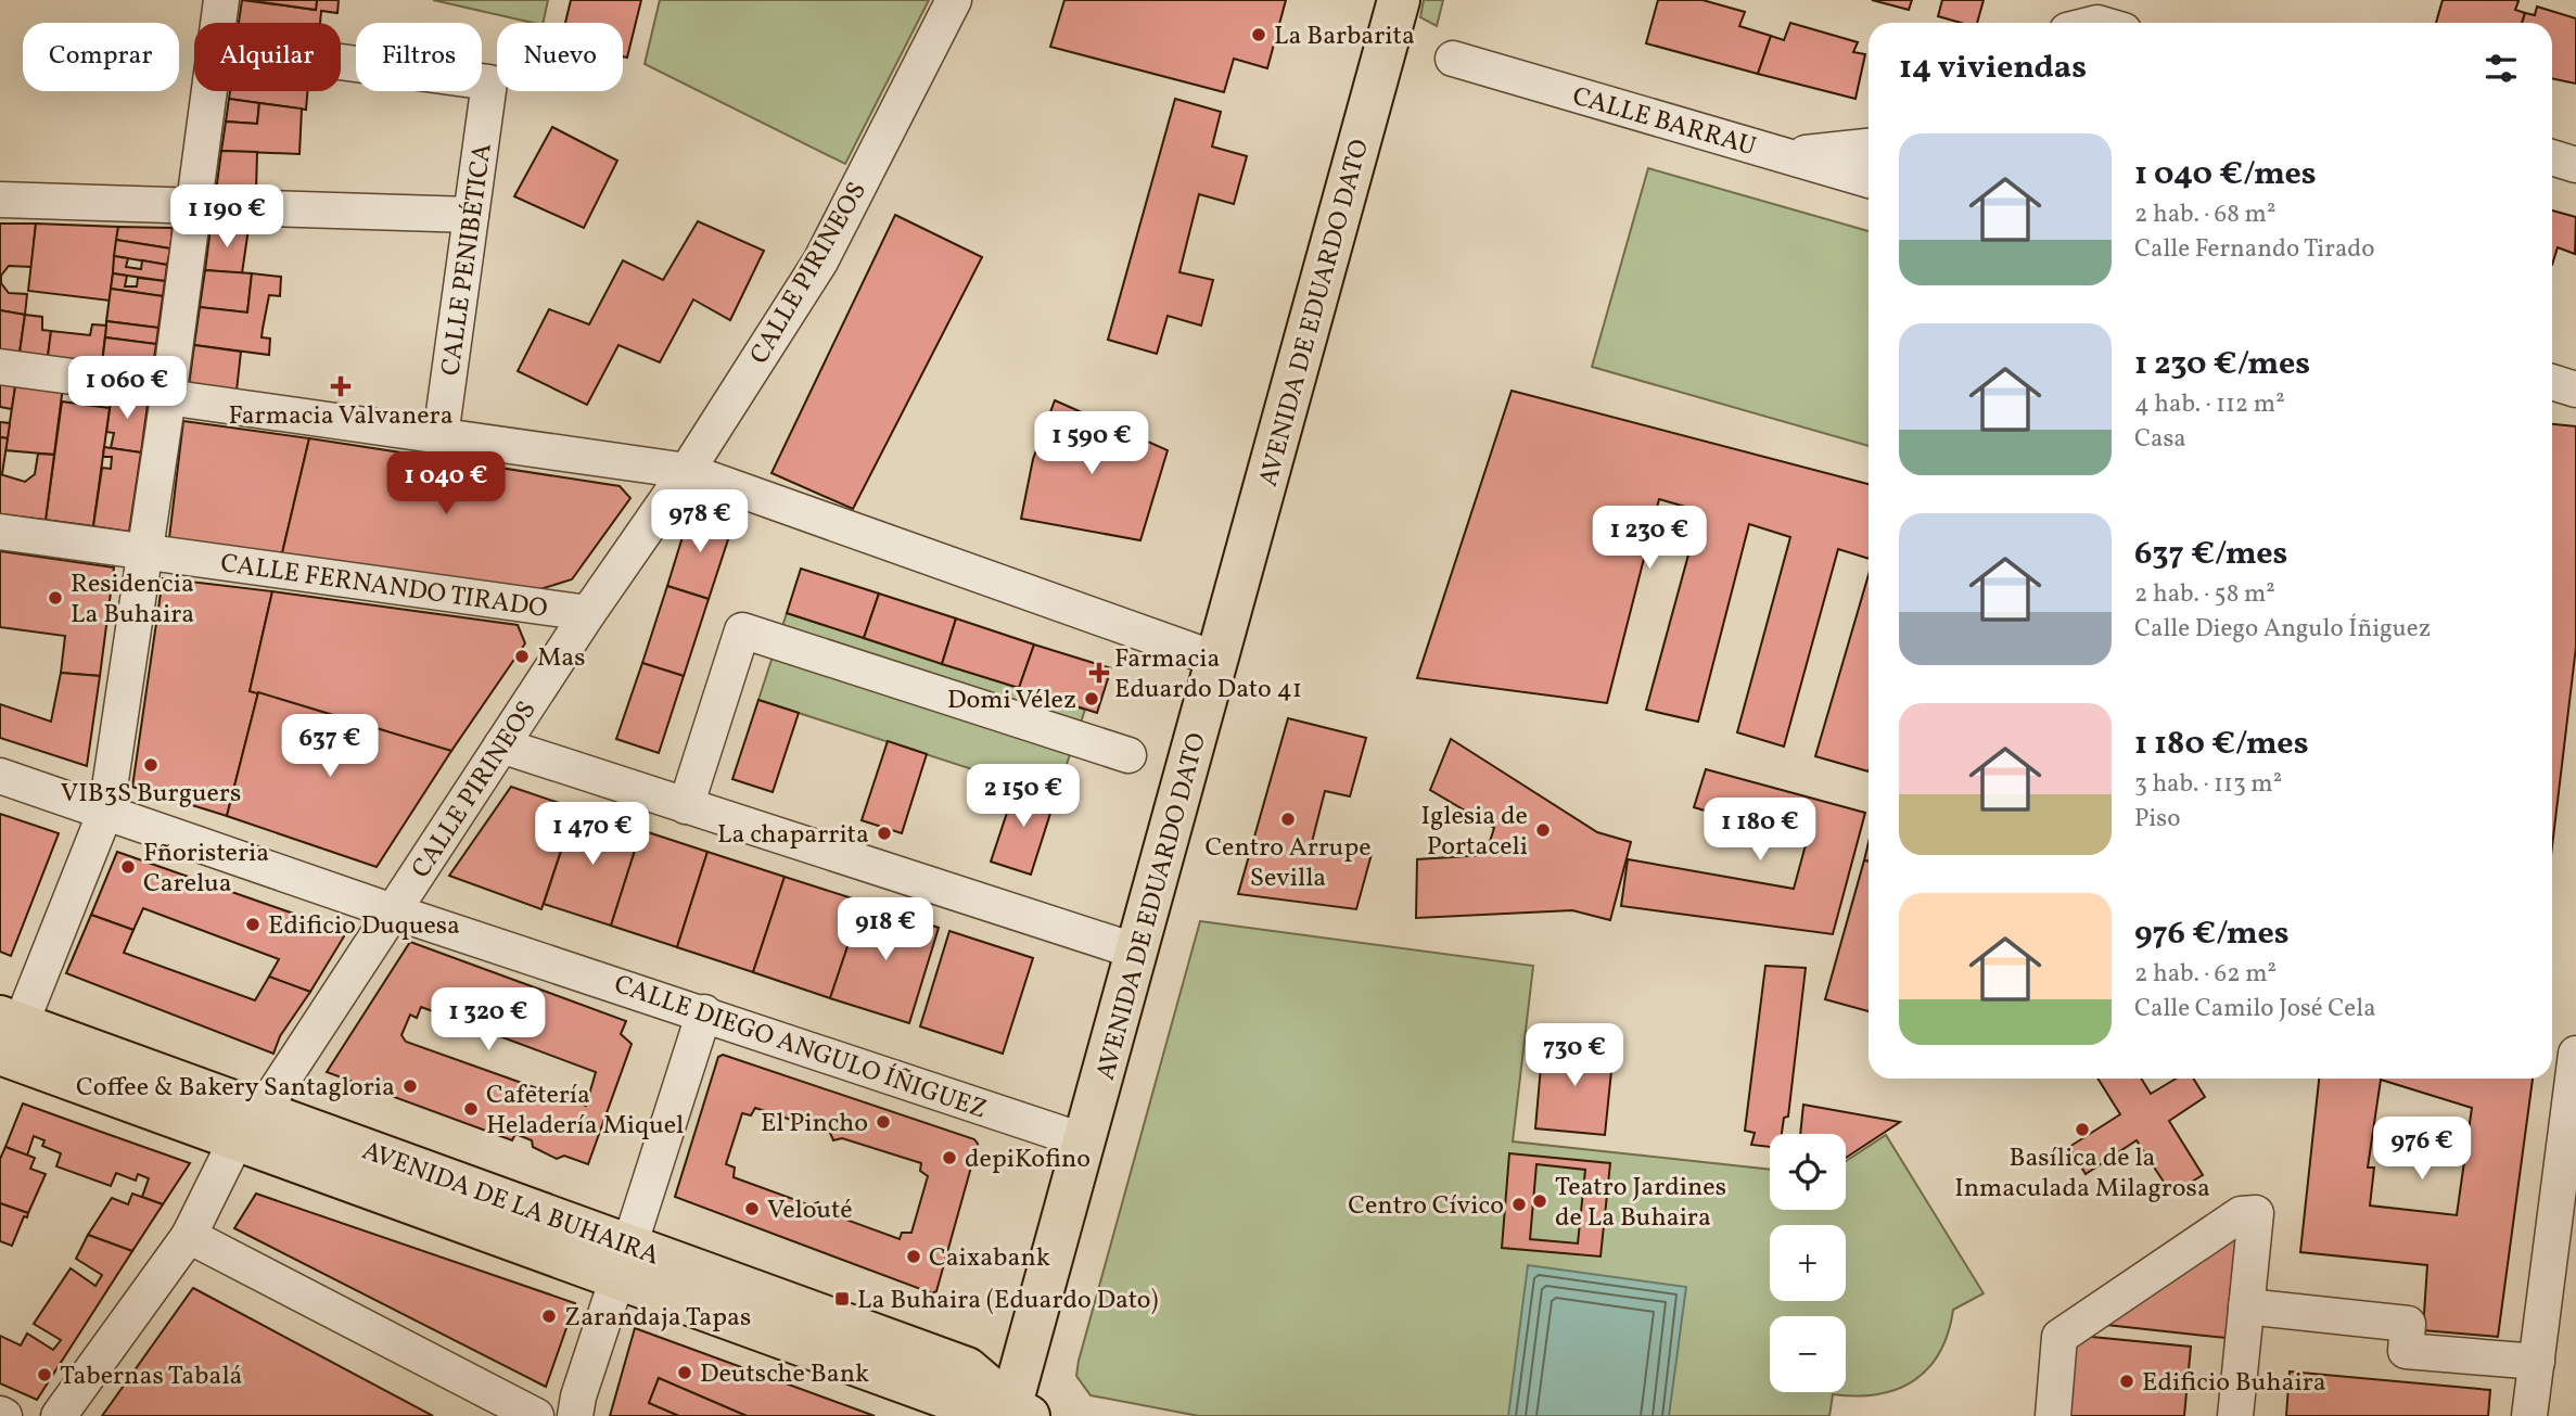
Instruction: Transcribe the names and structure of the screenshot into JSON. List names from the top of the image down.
{
  "streets": {
    "main road": ["AVENIDA DE EDUARDO DATO", "AVENIDA DE LA BUHAIRA"],
    "street": [
      "CALLE BARRAU",
      "CALLE PENIBÉTICA",
      "CALLE PIRINEOS",
      "CALLE FERNANDO TIRADO",
      "CALLE DIEGO ANGULO ÍÑIGUEZ"
    ]
  },
  "crossings": [
    ["CALLE PIRINEOS", "CALLE FERNANDO TIRADO"],
    ["CALLE PIRINEOS", "CALLE DIEGO ANGULO ÍÑIGUEZ"],
    ["CALLE PIRINEOS", "AVENIDA DE LA BUHAIRA"],
    ["AVENIDA DE EDUARDO DATO", "CALLE DIEGO ANGULO ÍÑIGUEZ"],
    ["AVENIDA DE EDUARDO DATO", "AVENIDA DE LA BUHAIRA"]
  ],
  "places": {
    "other": [
      "La Barbarita",
      "Residencia La Buhaira",
      "Mas",
      "Domi Vélez",
      "VIB3S Burguers",
      "Centro Arrupe Sevilla",
      "Iglesia de Portaceli",
      "La chaparrita",
      "Fñoristeria Carelua",
      "Edificio Duquesa",
      "Coffee & Bakery Santagloria",
      "Cafetería Heladería Miquel",
      "El Pincho",
      "Basílica de la Inmaculada Milagrosa",
      "depiKofino",
      "Teatro Jardines de La Buhaira",
      "Centro Cívico",
      "Velouté",
      "Caixabank",
      "Zarandaja Tapas",
      "Deutsche Bank",
      "Tabernas Tabalá",
      "Edificio Buhaira"
    ],
    "health": ["Farmacia Valvanera", "Farmacia Eduardo Dato 41"],
    "transit": ["La Buhaira (Eduardo Dato)"]
  },
  "page": {
    "chip": [
      "Comprar",
      "Alquilar",
      "Filtros",
      "Nuevo"
    ],
    "heading": "14 viviendas",
    "list": [
      {
        "name": "1 040 €/mes",
        "note": "2 hab. · 68 m² · Calle Fernando Tirado"
      },
      {
        "name": "1 230 €/mes",
        "note": "4 hab. · 112 m² · Casa"
      },
      {
        "name": "637 €/mes",
        "note": "2 hab. · 58 m² · Calle Diego Angulo Íñiguez"
      },
      {
        "name": "1 180 €/mes",
        "note": "3 hab. · 113 m² · Piso"
      },
      {
        "name": "976 €/mes",
        "note": "2 hab. · 62 m² · Calle Camilo José Cela"
      }
    ],
    "price": [
      "1 190 €",
      "1 060 €",
      "1 590 €",
      "1 040 €",
      "978 €",
      "1 230 €",
      "637 €",
      "2 150 €",
      "1 180 €",
      "1 470 €",
      "918 €",
      "1 320 €",
      "730 €",
      "976 €"
    ],
    "map_buttons": ["+", "−"]
  }
}
